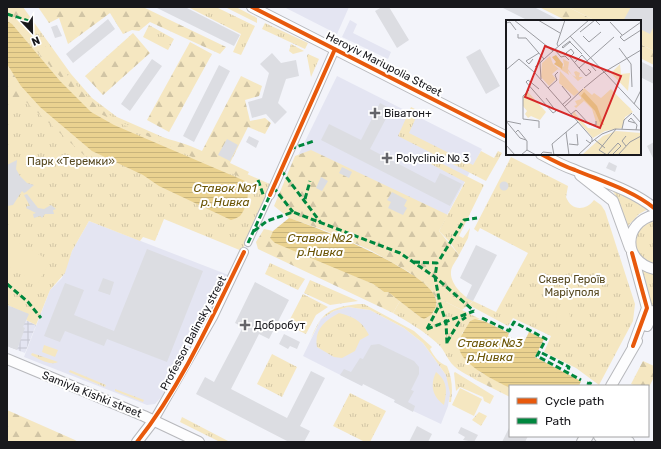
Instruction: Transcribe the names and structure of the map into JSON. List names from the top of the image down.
{
  "streets": {
    "street": ["Heroyiv Mariupolia Street", "Professor Balinsky street", "Samiyla Kishki street"]
  },
  "crossings": [
    ["Professor Balinsky street", "Samiyla Kishki street"]
  ],
  "water": ["Ставок №1 р. Нивка", "Ставок №2 р.Нивка", "Ставок №3 р.Нивка"],
  "parks": ["Парк «Теремки»", "Сквер Героїв Маріуполя"],
  "places": {
    "health": ["Віватон+", "Polyclinic № 3", "Добробут"]
  },
  "legend": ["Cycle path", "Path"],
  "north": "bottom"
}
